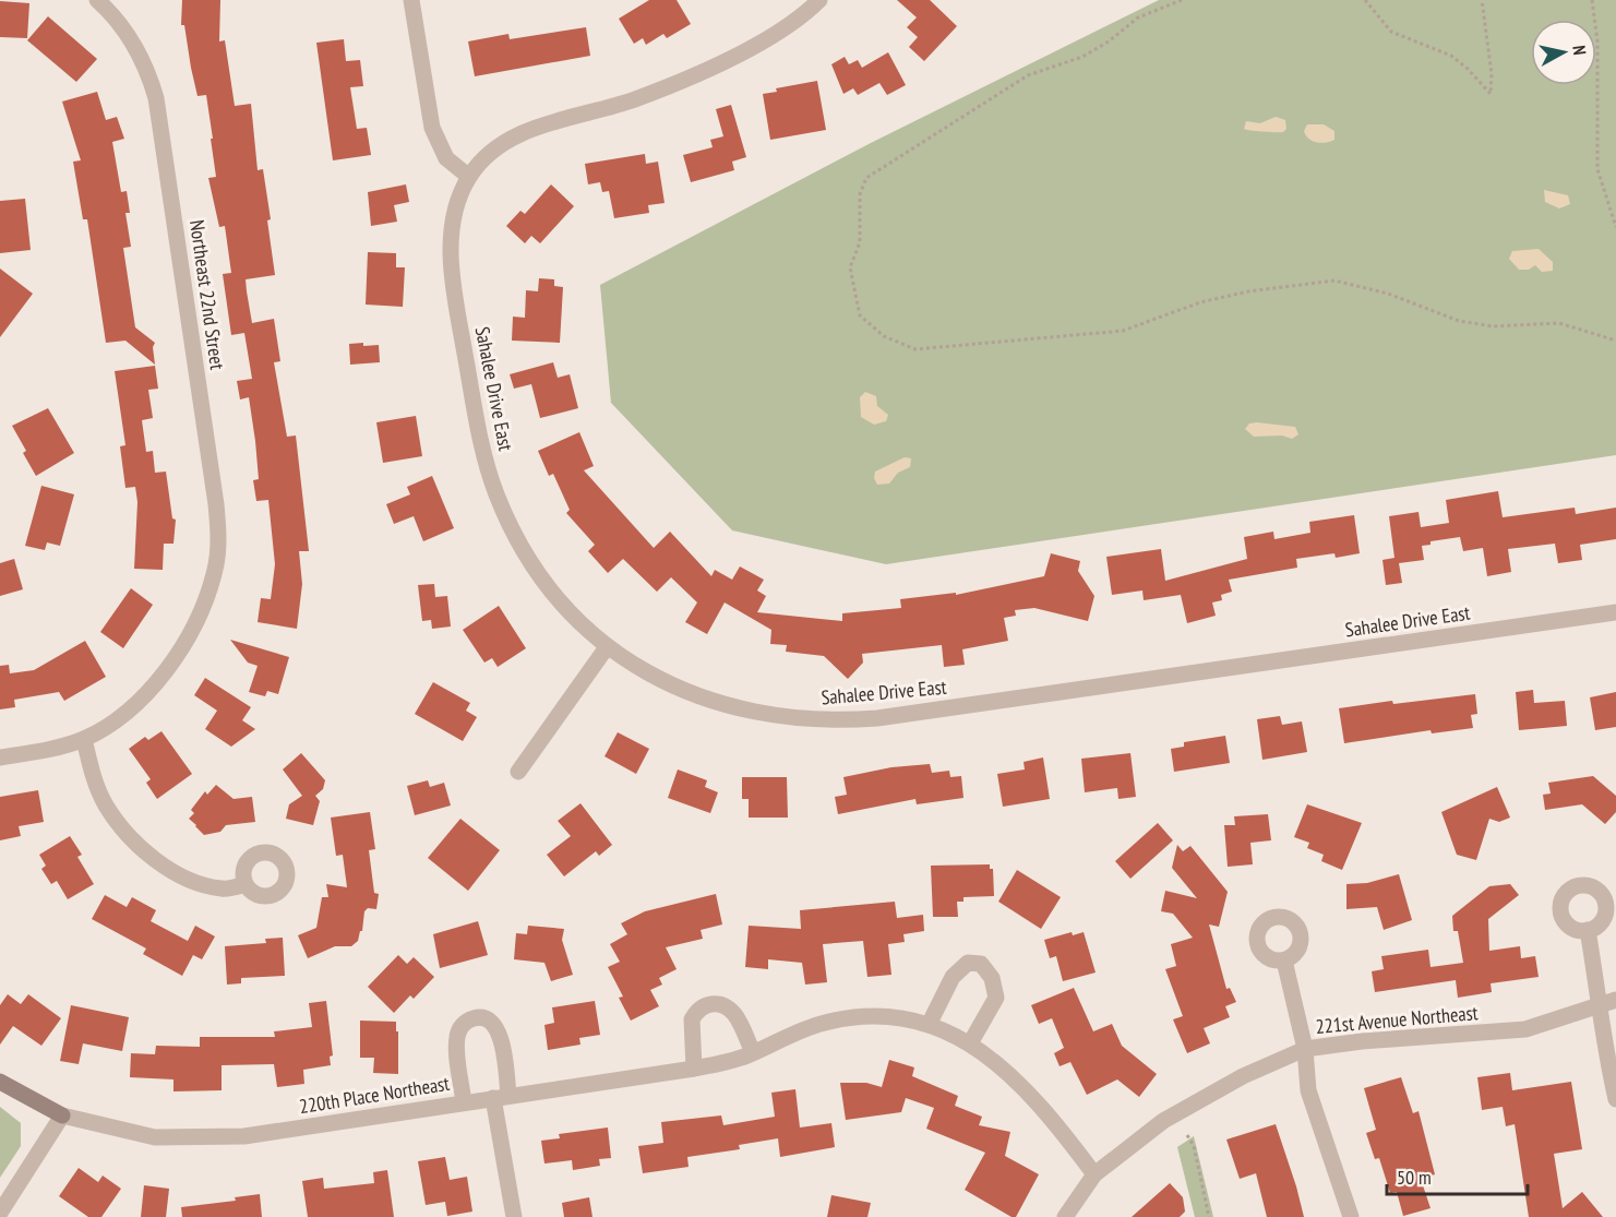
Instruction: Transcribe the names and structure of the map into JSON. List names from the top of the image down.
{
  "streets": {
    "street": [
      "Northeast 22nd Street",
      "Sahalee Drive East",
      "221st Avenue Northeast",
      "220th Place Northeast"
    ]
  },
  "crossings": [
    ["221st Avenue Northeast", "220th Place Northeast"]
  ],
  "scale_bar": "50 m",
  "north": "right"
}
